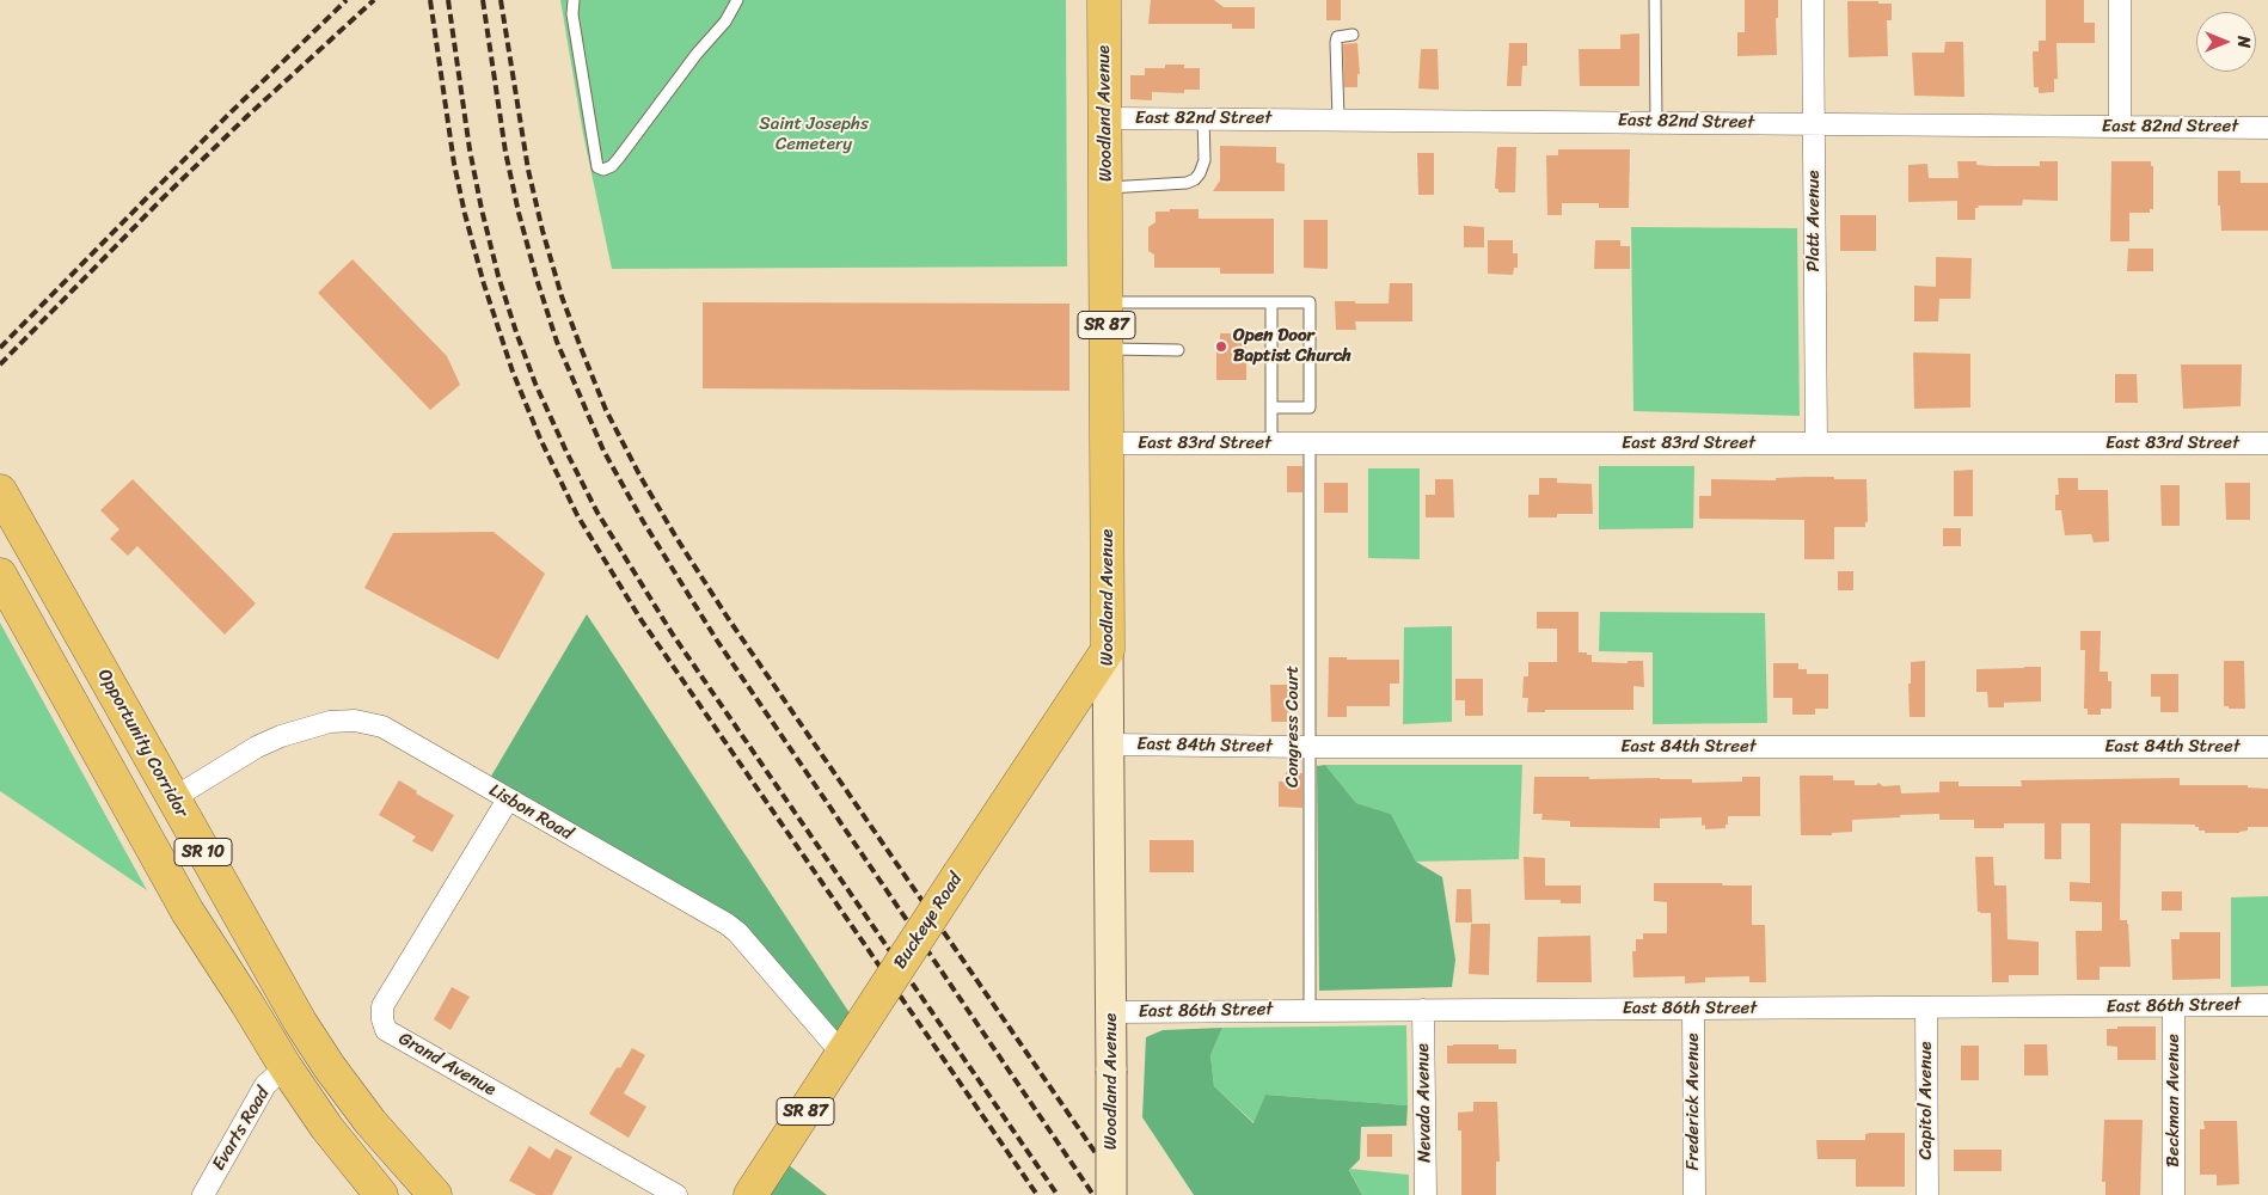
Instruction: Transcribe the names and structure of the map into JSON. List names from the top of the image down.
{
  "streets": {
    "main road": [
      "Woodland Avenue",
      "SR 87",
      "Opportunity Corridor",
      "SR 10",
      "Buckeye Road"
    ],
    "street": [
      "East 82nd Street",
      "Platt Avenue",
      "East 83rd Street",
      "East 84th Street",
      "Lisbon Road",
      "East 86th Street",
      "Grand Avenue",
      "Capitol Avenue",
      "Beckman Avenue",
      "Frederick Avenue",
      "Nevada Avenue",
      "Evarts Road"
    ],
    "lane": ["Congress Court"]
  },
  "crossings": [
    ["Woodland Avenue", "East 82nd Street"],
    ["Woodland Avenue", "East 83rd Street"],
    ["Woodland Avenue", "East 84th Street"],
    ["Woodland Avenue", "Buckeye Road"],
    ["Woodland Avenue", "East 86th Street"],
    ["East 82nd Street", "Platt Avenue"],
    ["Platt Avenue", "East 83rd Street"],
    ["East 83rd Street", "Congress Court"],
    ["Congress Court", "East 84th Street"],
    ["Congress Court", "East 86th Street"],
    ["Opportunity Corridor", "Lisbon Road"],
    ["Lisbon Road", "Buckeye Road"],
    ["Lisbon Road", "Grand Avenue"],
    ["SR 10", "Evarts Road"],
    ["East 86th Street", "Capitol Avenue"],
    ["East 86th Street", "Beckman Avenue"],
    ["East 86th Street", "Frederick Avenue"],
    ["East 86th Street", "Nevada Avenue"]
  ],
  "parks": ["Saint Josephs Cemetery"],
  "places": ["Open Door Baptist Church"],
  "north": "right"
}
